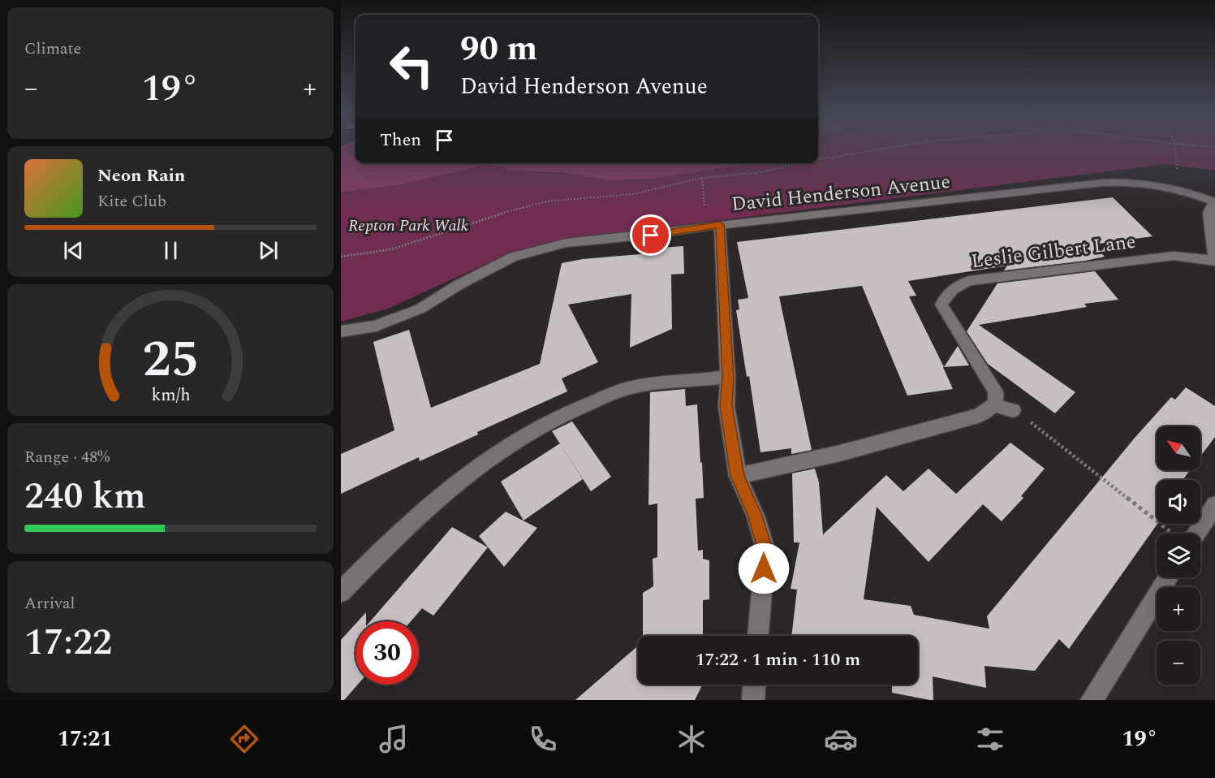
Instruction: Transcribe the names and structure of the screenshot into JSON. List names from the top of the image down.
{
  "streets": {
    "street": ["David Henderson Avenue", "Leslie Gilbert Lane"]
  },
  "parks": ["Repton Park Walk"],
  "north": "top left",
  "page": {
    "tile": [
      "Climate",
      ["Range · 48%", "240 km"],
      ["Arrival", "17:22"]
    ],
    "turn": ["90 m", "David Henderson Avenue"],
    "heat": ["−", "19°", "+"],
    "then": "Then",
    "song": ["Neon Rain", "Kite Club"],
    "map_buttons": ["+", "−"],
    "limit": "30",
    "trip": "17:22 · 1 min · 110 m",
    "tabs": ["17:21", "19°"],
    "gauge": ["25", "km/h"]
  }
}
